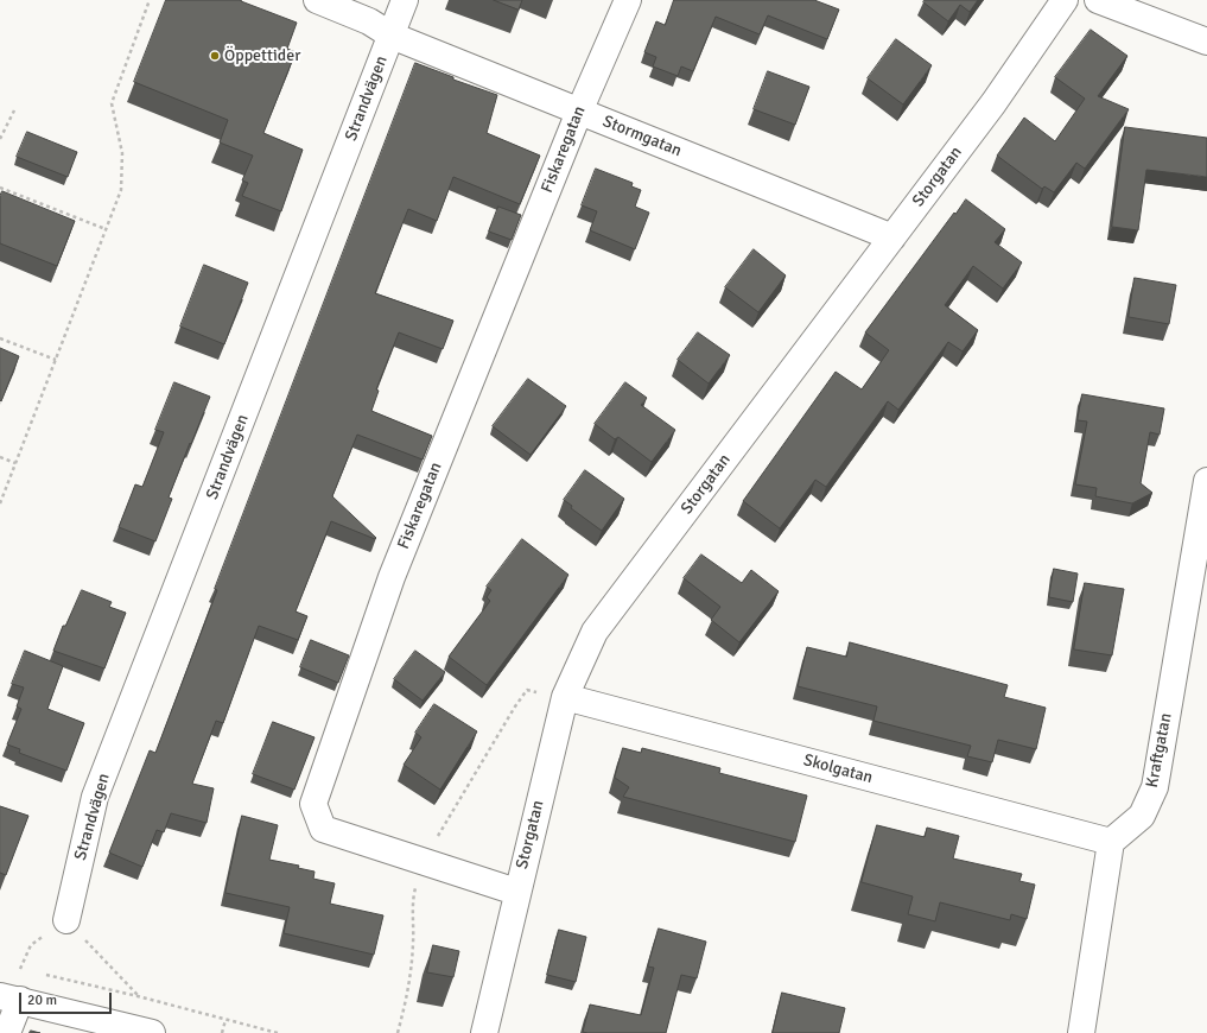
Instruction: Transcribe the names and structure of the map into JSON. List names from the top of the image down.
{
  "streets": {
    "street": [
      "Strandvägen",
      "Stormgatan",
      "Fiskaregatan",
      "Storgatan",
      "Kraftgatan",
      "Skolgatan"
    ]
  },
  "crossings": [
    ["Strandvägen", "Stormgatan"],
    ["Stormgatan", "Fiskaregatan"],
    ["Stormgatan", "Storgatan"],
    ["Fiskaregatan", "Storgatan"],
    ["Storgatan", "Skolgatan"],
    ["Kraftgatan", "Skolgatan"]
  ],
  "places": ["Öppettider"],
  "scale_bar": "20 m"
}
